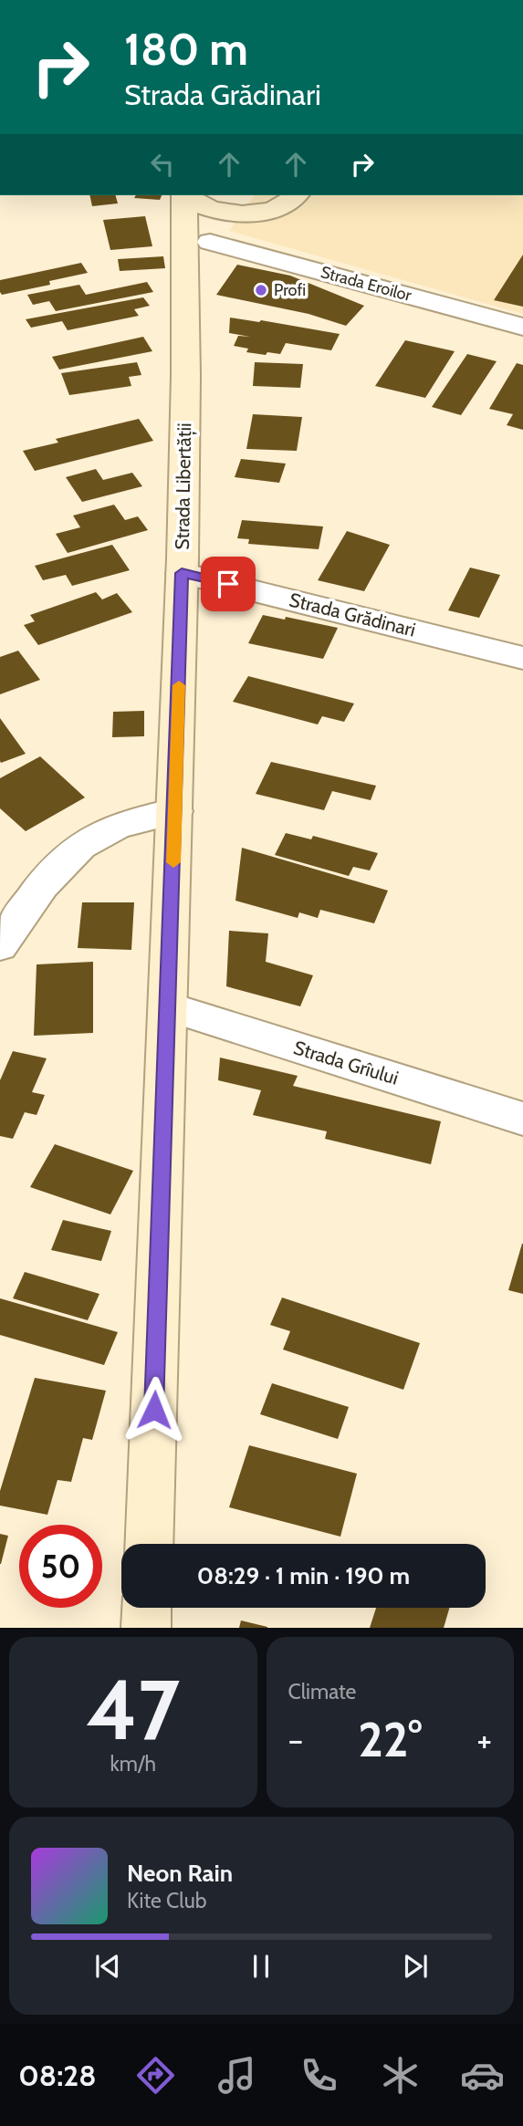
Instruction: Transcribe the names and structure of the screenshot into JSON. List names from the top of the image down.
{
  "streets": {
    "main road": ["Strada Libertății"],
    "street": ["Strada Eroilor", "Strada Grădinari", "Strada Grîului"]
  },
  "crossings": [
    ["Strada Eroilor", "Strada Libertății"],
    ["Strada Libertății", "Strada Grădinari"],
    ["Strada Libertății", "Strada Grîului"]
  ],
  "places": ["Profi"],
  "page": {
    "turn": ["180 m", "Strada Grădinari"],
    "limit": "50",
    "trip": "08:29 · 1 min · 190 m",
    "tile": [
      ["47", "km/h"],
      "Climate"
    ],
    "heat": ["−", "22°", "+"],
    "song": ["Neon Rain", "Kite Club"],
    "tabs": "08:28"
  }
}
